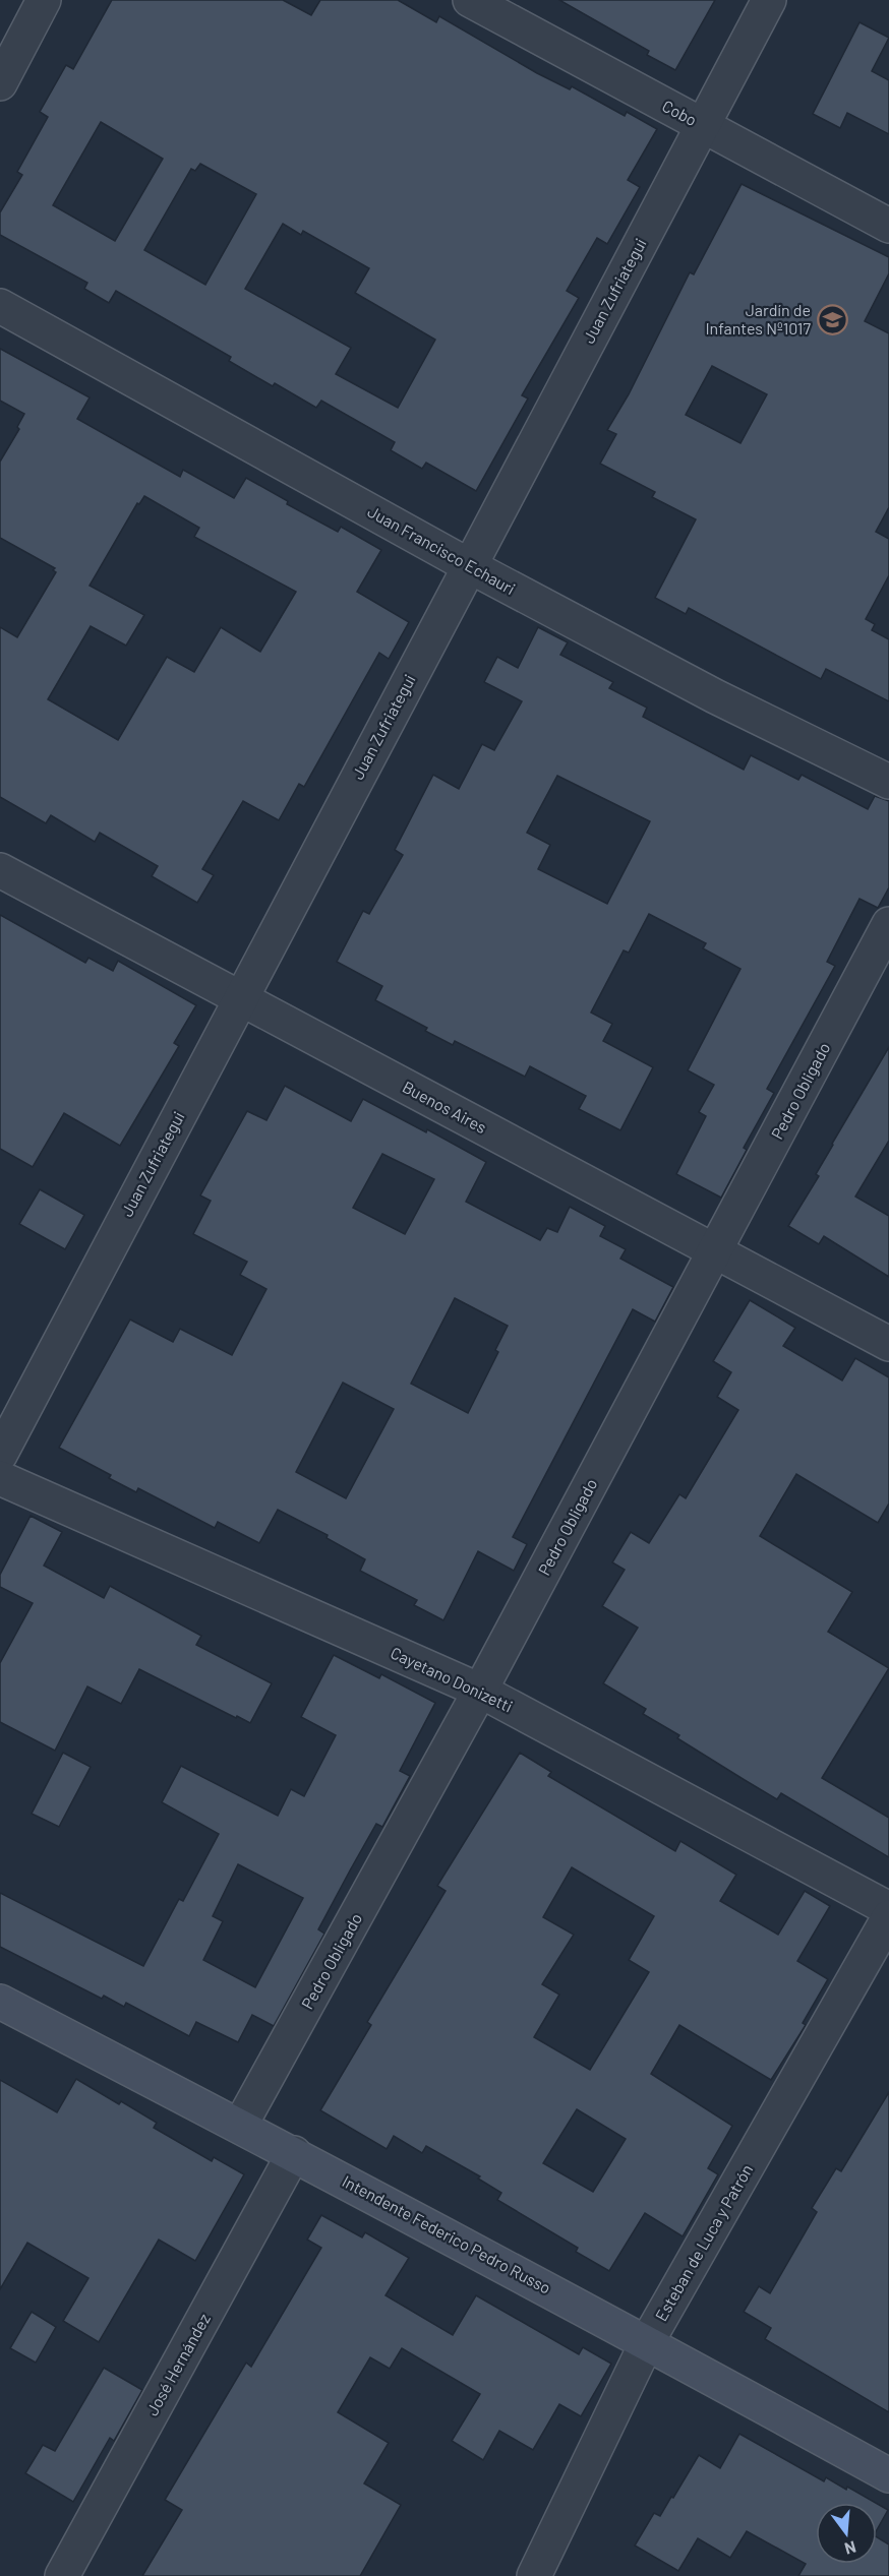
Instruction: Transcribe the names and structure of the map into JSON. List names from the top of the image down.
{
  "streets": {
    "street": [
      "Cobo",
      "Juan Zufriategui",
      "Juan Francisco Echauri",
      "Pedro Obligado",
      "Buenos Aires",
      "Cayetano Donizetti",
      "Intendente Federico Pedro Russo",
      "Esteban de Luca y Patrón",
      "José Hernández"
    ]
  },
  "crossings": [
    ["Cobo", "Juan Zufriategui"],
    ["Juan Zufriategui", "Juan Francisco Echauri"],
    ["Juan Zufriategui", "Buenos Aires"],
    ["Pedro Obligado", "Buenos Aires"],
    ["Pedro Obligado", "Cayetano Donizetti"],
    ["Pedro Obligado", "Intendente Federico Pedro Russo"],
    ["Intendente Federico Pedro Russo", "Esteban de Luca y Patrón"],
    ["Intendente Federico Pedro Russo", "José Hernández"]
  ],
  "places": {
    "school or university": ["Jardín de Infantes Nº1017"]
  },
  "north": "bottom"
}
